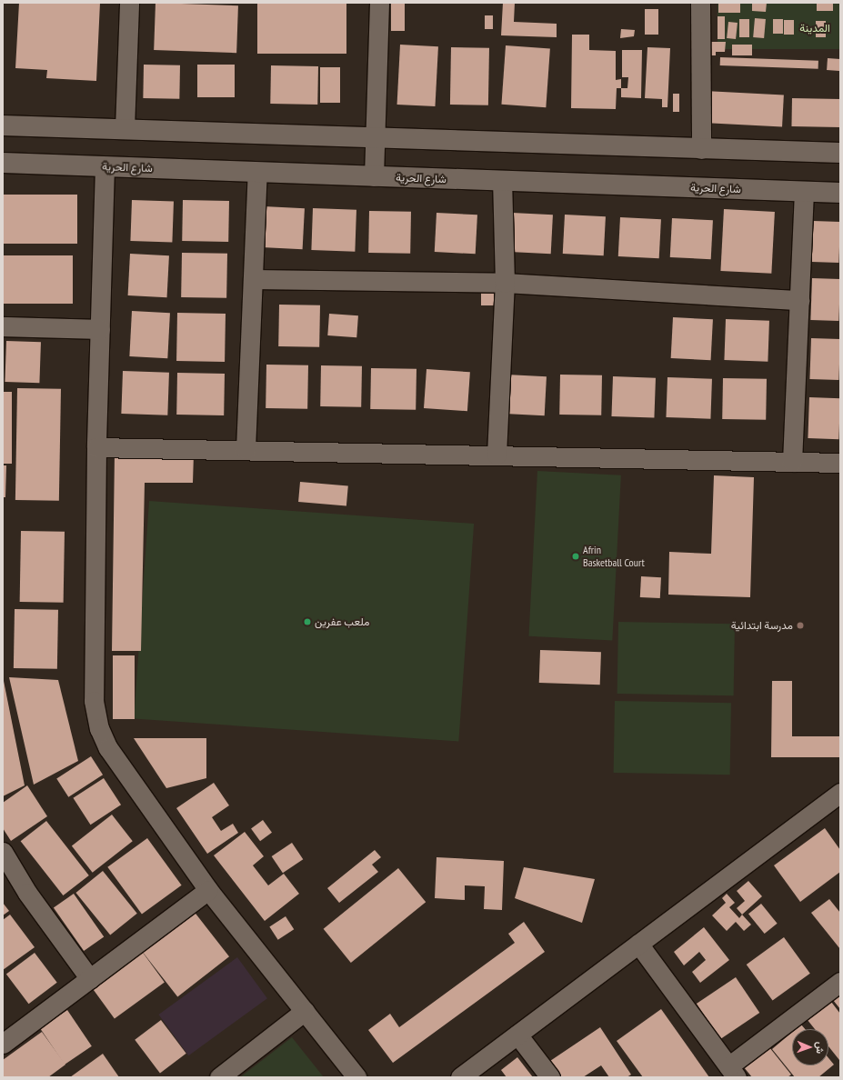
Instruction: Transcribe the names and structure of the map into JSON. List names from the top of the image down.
{
  "streets": {
    "main road": ["شارع الحرية"]
  },
  "parks": ["المدينة"],
  "places": ["Afrin Basketball Court", "ملعب عفرين", "مدرسة ابتدائية"],
  "north": "right"
}
